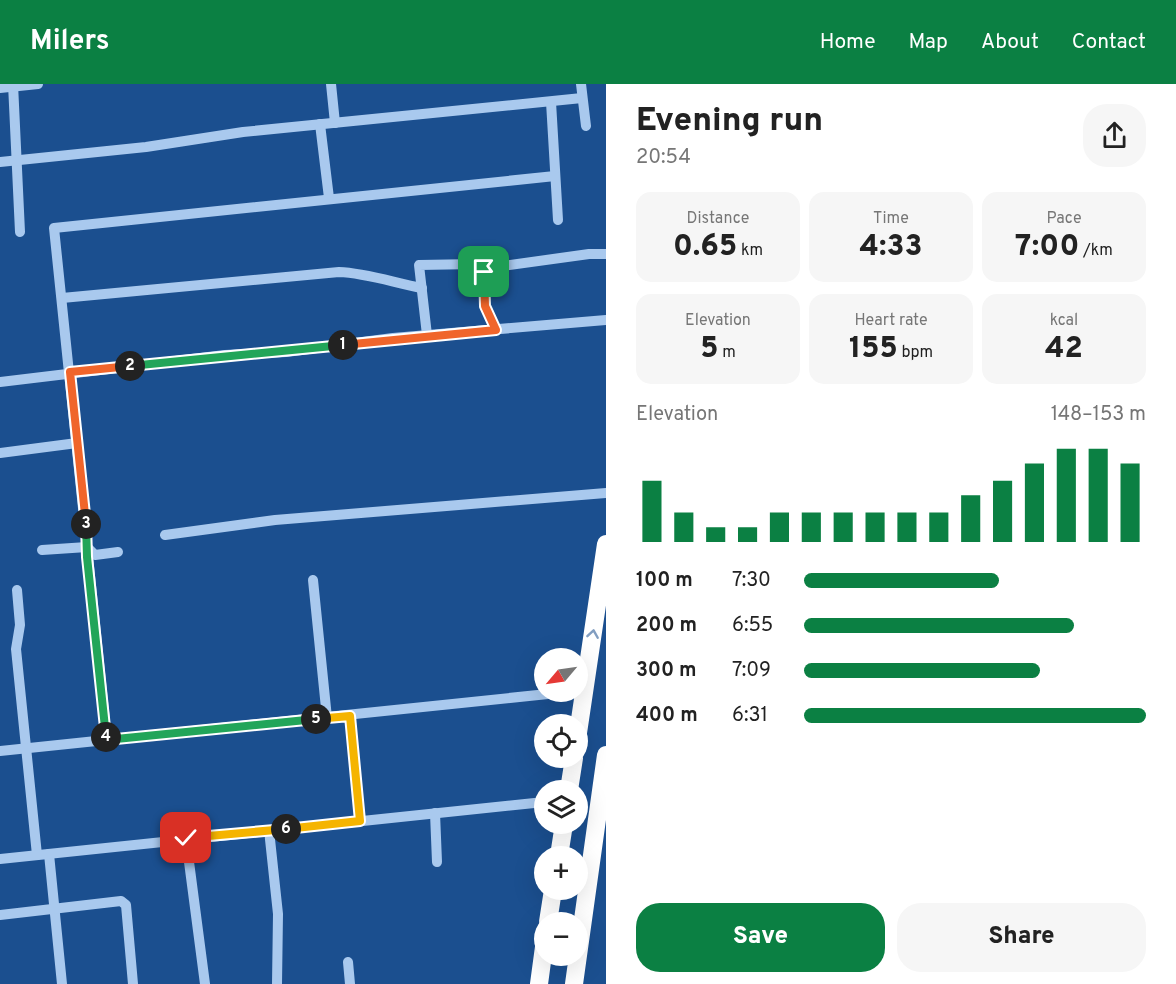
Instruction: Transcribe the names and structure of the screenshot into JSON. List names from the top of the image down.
{
  "north": "bottom left",
  "page": {
    "header": "Milers",
    "nav": [
      "Home",
      "Map",
      "About",
      "Contact"
    ],
    "heading": ["Evening run", "20:54"],
    "stats": [
      ["Distance", "0.65 km"],
      ["Time", "4:33"],
      ["Pace", "7:00 /km"],
      ["Elevation", "5 m"],
      ["Heart rate", "155 bpm"],
      ["kcal", "42"]
    ],
    "pins": [
      "1",
      "2",
      "3",
      "5",
      "4",
      "6"
    ],
    "chart": ["Elevation", "148–153 m"],
    "list": [
      {
        "name": "100 m",
        "note": "7:30"
      },
      {
        "name": "200 m",
        "note": "6:55"
      },
      {
        "name": "300 m",
        "note": "7:09"
      },
      {
        "name": "400 m",
        "note": "6:31"
      }
    ],
    "map_buttons": ["+", "−"],
    "buttons": ["Save", "Share"]
  }
}
